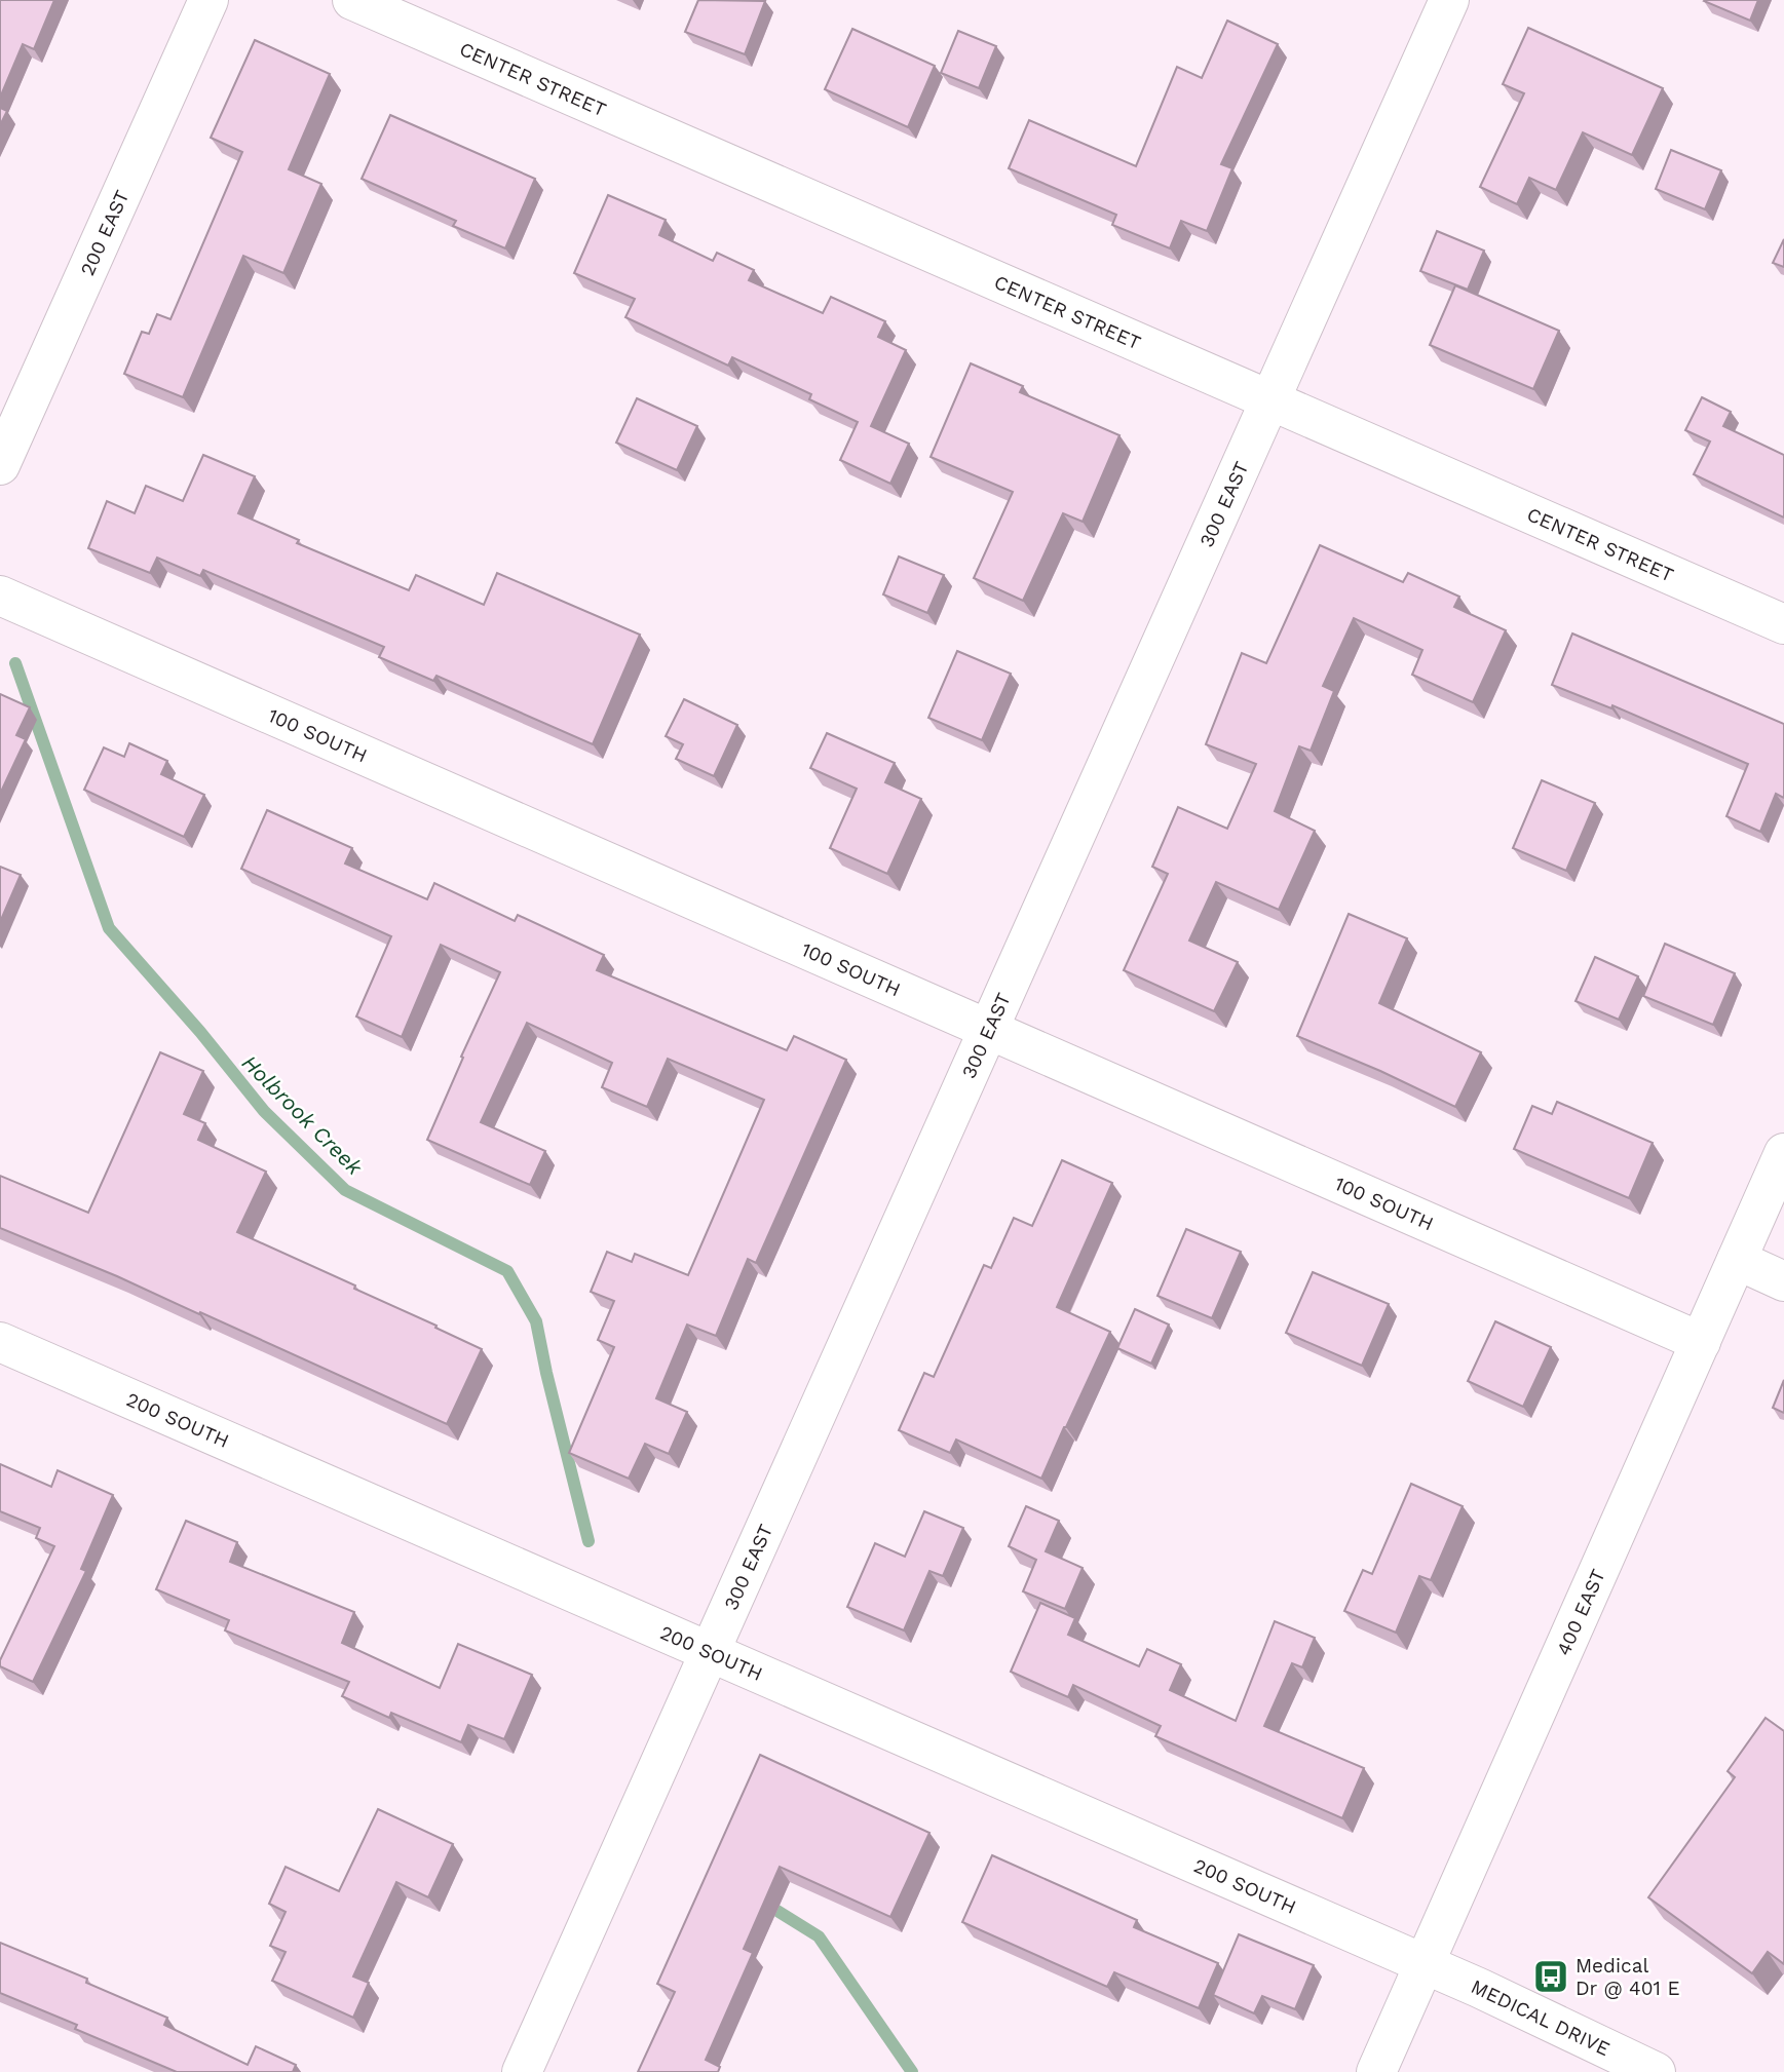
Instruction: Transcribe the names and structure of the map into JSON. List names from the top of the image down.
{
  "streets": {
    "street": [
      "CENTER STREET",
      "200 EAST",
      "300 EAST",
      "100 SOUTH",
      "200 SOUTH",
      "400 EAST",
      "MEDICAL DRIVE"
    ]
  },
  "crossings": [
    ["CENTER STREET", "300 EAST"],
    ["300 EAST", "100 SOUTH"],
    ["300 EAST", "200 SOUTH"],
    ["100 SOUTH", "400 EAST"],
    ["200 SOUTH", "400 EAST"],
    ["200 SOUTH", "MEDICAL DRIVE"],
    ["400 EAST", "MEDICAL DRIVE"]
  ],
  "water": ["Holbrook Creek"],
  "places": {
    "bus stop": ["Medical Dr @ 401 E"]
  }
}
